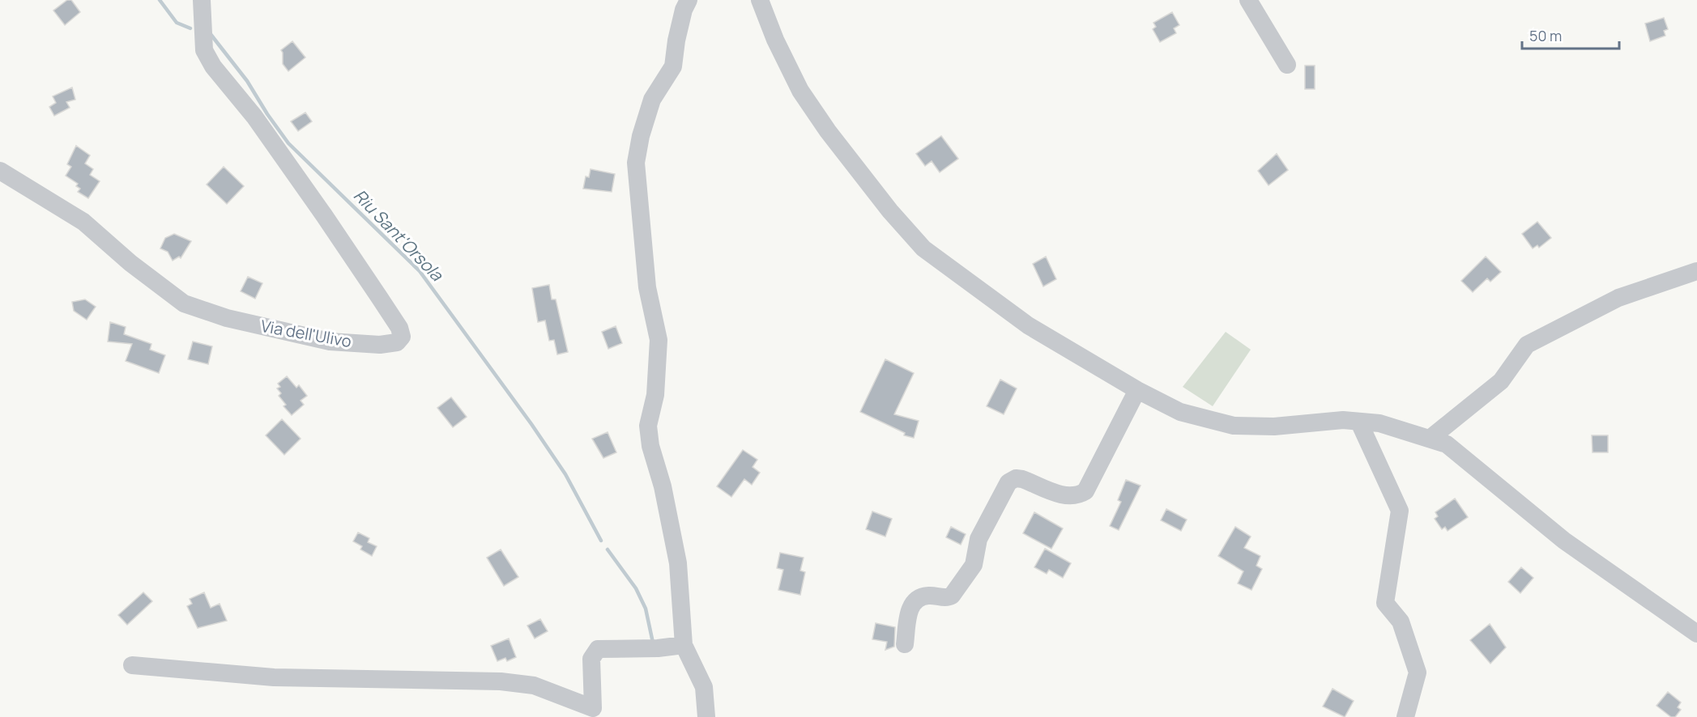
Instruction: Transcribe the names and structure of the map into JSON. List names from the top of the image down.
{
  "streets": {
    "street": ["Via dell'Ulivo"]
  },
  "water": ["Riu Sant'Orsola"],
  "scale_bar": "50 m"
}
